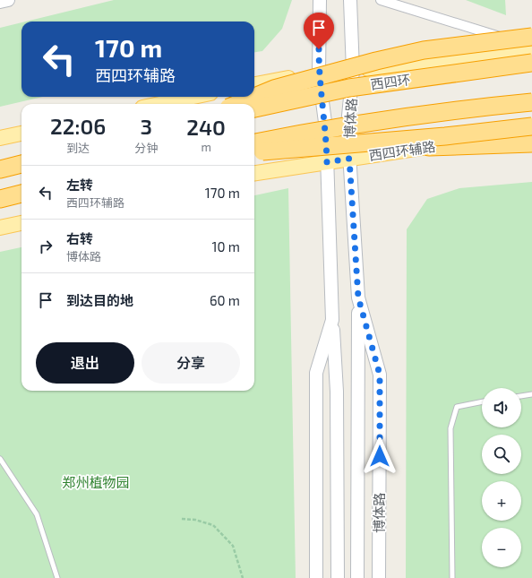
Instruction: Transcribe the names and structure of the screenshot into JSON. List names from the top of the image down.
{
  "streets": {
    "highway": ["西四环"],
    "main road": ["西四环辅路"],
    "street": ["博体路"]
  },
  "crossings": [
    ["博体路", "西四环辅路"]
  ],
  "parks": ["郑州植物园"],
  "page": {
    "turn": ["170 m", "西四环辅路"],
    "eta": [
      "22:06",
      "到达",
      "3",
      "分钟",
      "240",
      "m"
    ],
    "list": [
      {
        "name": "左转",
        "note": "西四环辅路",
        "value": "170 m"
      },
      {
        "name": "右转",
        "note": "博体路",
        "value": "10 m"
      },
      {
        "name": "到达目的地",
        "value": "60 m"
      }
    ],
    "buttons": ["退出", "分享"],
    "map_buttons": ["+", "−"]
  }
}
